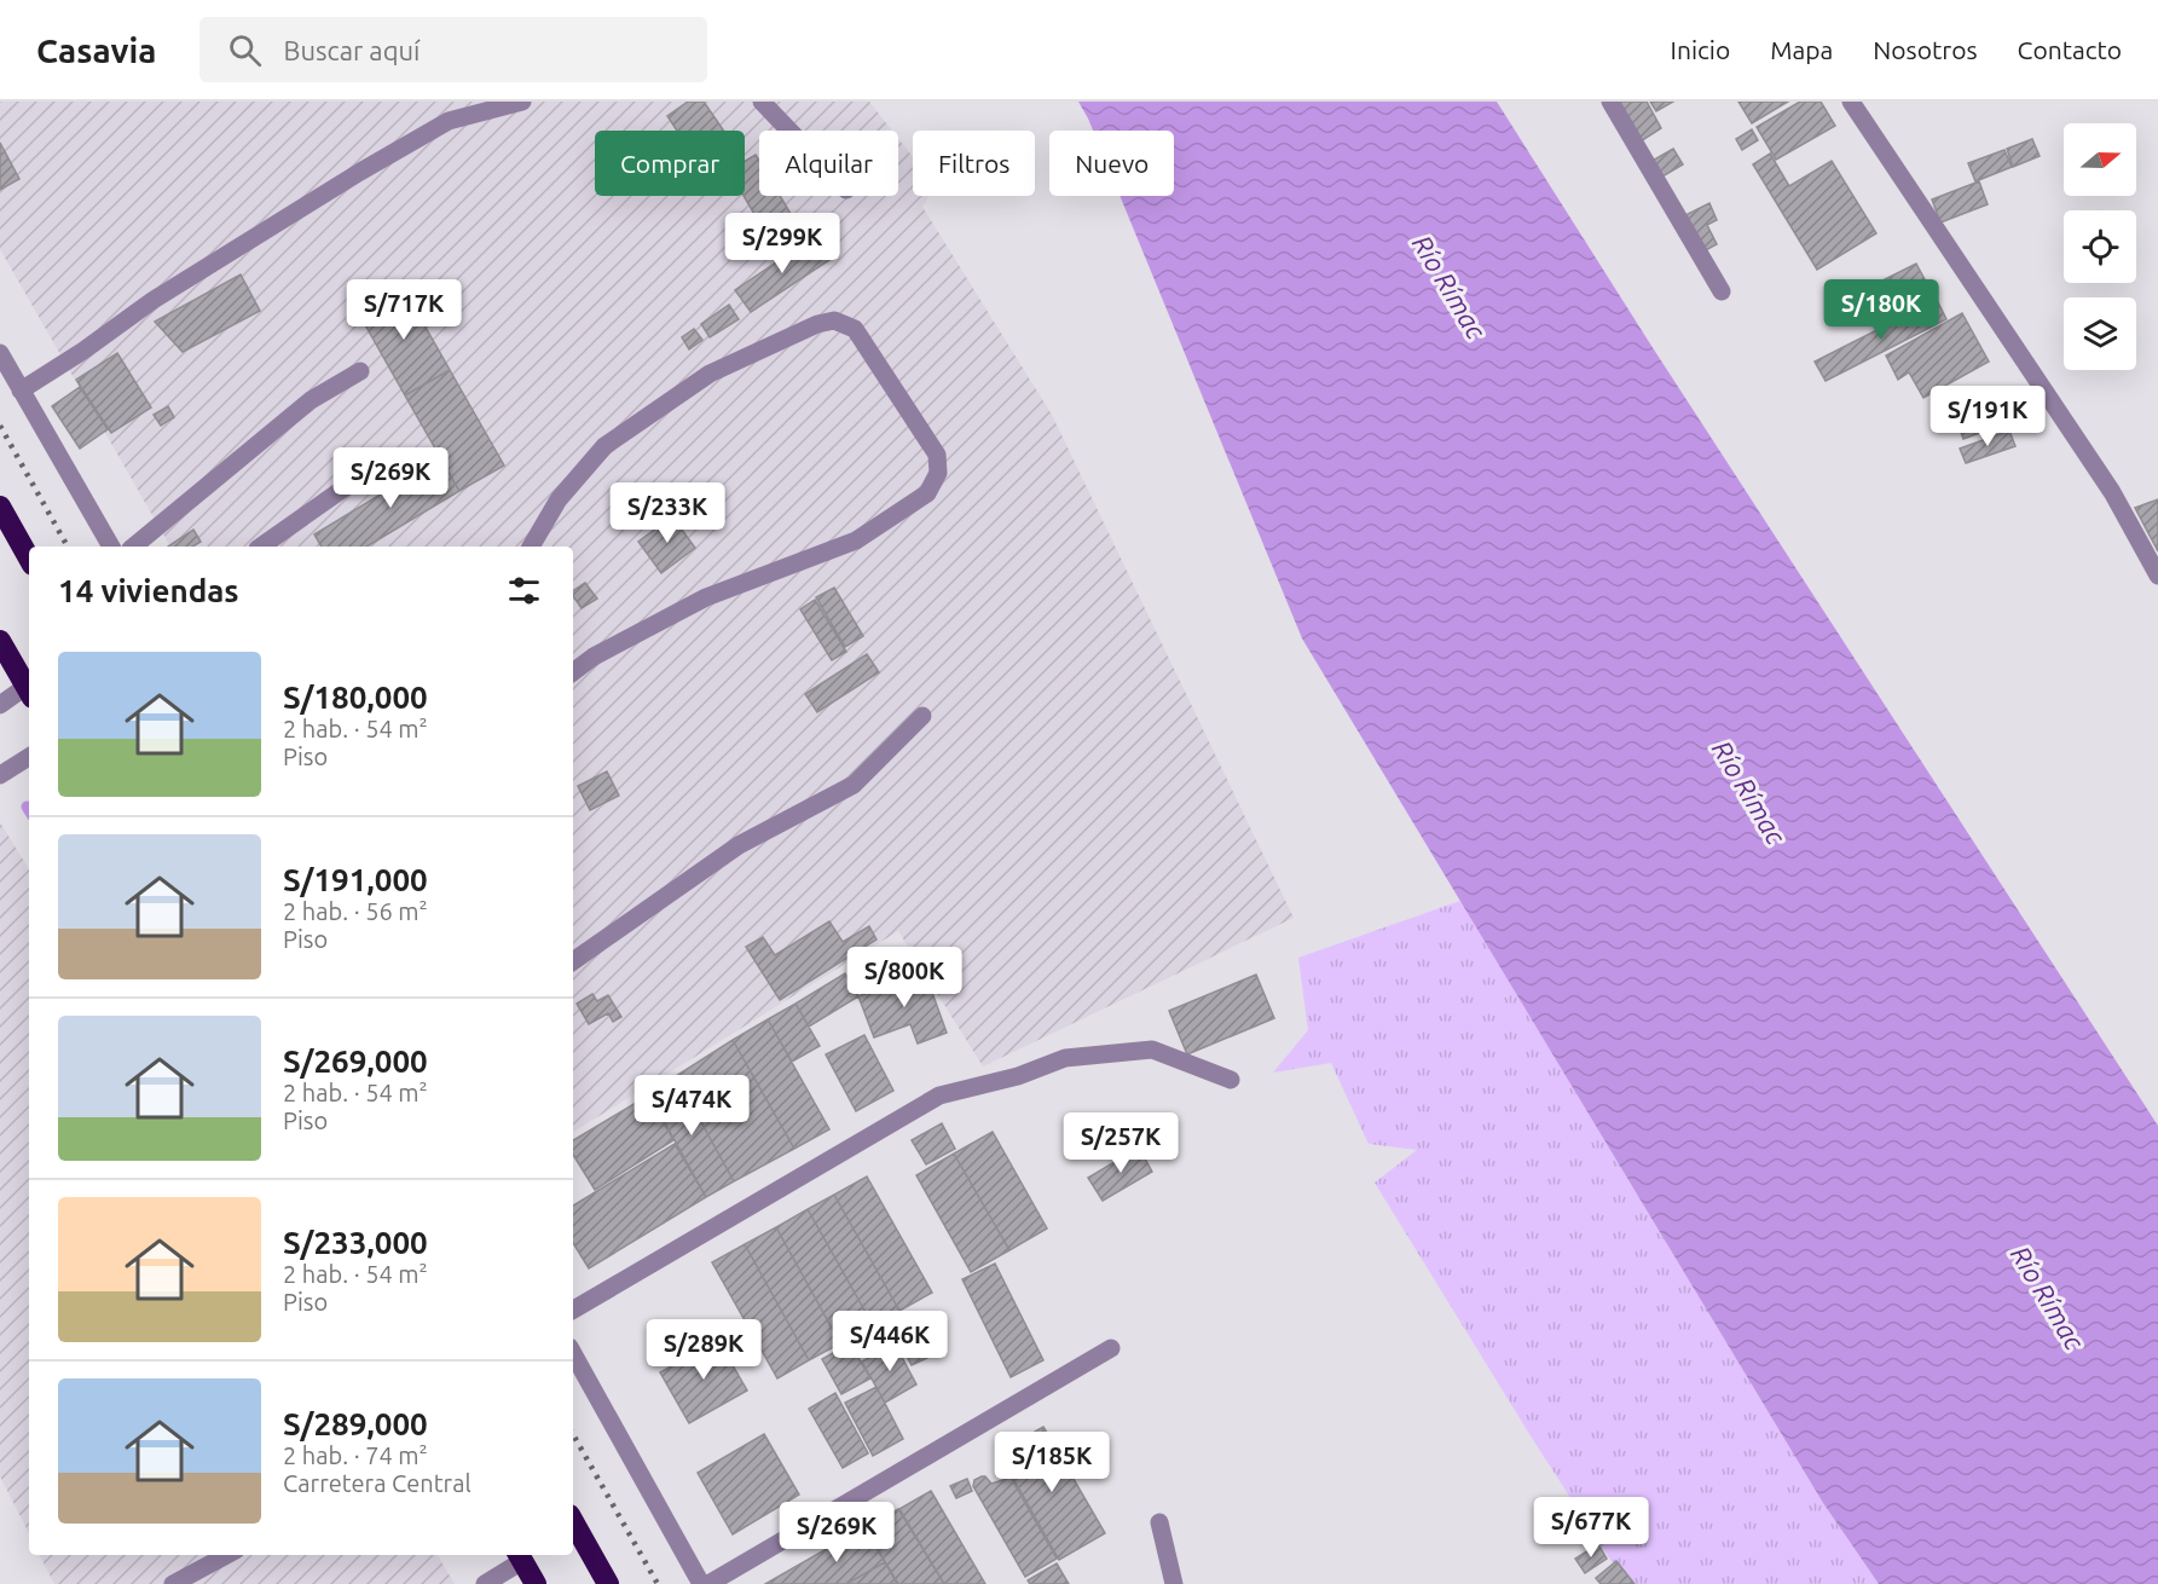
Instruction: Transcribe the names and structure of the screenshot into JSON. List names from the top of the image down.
{
  "water": ["Río Rímac"],
  "north": "right",
  "page": {
    "header": "Casavia",
    "search": "Buscar aquí",
    "nav": [
      "Inicio",
      "Mapa",
      "Nosotros",
      "Contacto"
    ],
    "chip": [
      "Comprar",
      "Alquilar",
      "Filtros",
      "Nuevo"
    ],
    "price": [
      "S/299K",
      "S/717K",
      "S/180K",
      "S/191K",
      "S/269K",
      "S/233K",
      "S/800K",
      "S/474K",
      "S/257K",
      "S/446K",
      "S/289K",
      "S/185K",
      "S/677K",
      "S/269K"
    ],
    "heading": "14 viviendas",
    "list": [
      {
        "name": "S/180,000",
        "note": "2 hab. · 54 m² · Piso"
      },
      {
        "name": "S/191,000",
        "note": "2 hab. · 56 m² · Piso"
      },
      {
        "name": "S/269,000",
        "note": "2 hab. · 54 m² · Piso"
      },
      {
        "name": "S/233,000",
        "note": "2 hab. · 54 m² · Piso"
      },
      {
        "name": "S/289,000",
        "note": "2 hab. · 74 m² · Carretera Central"
      }
    ]
  }
}
